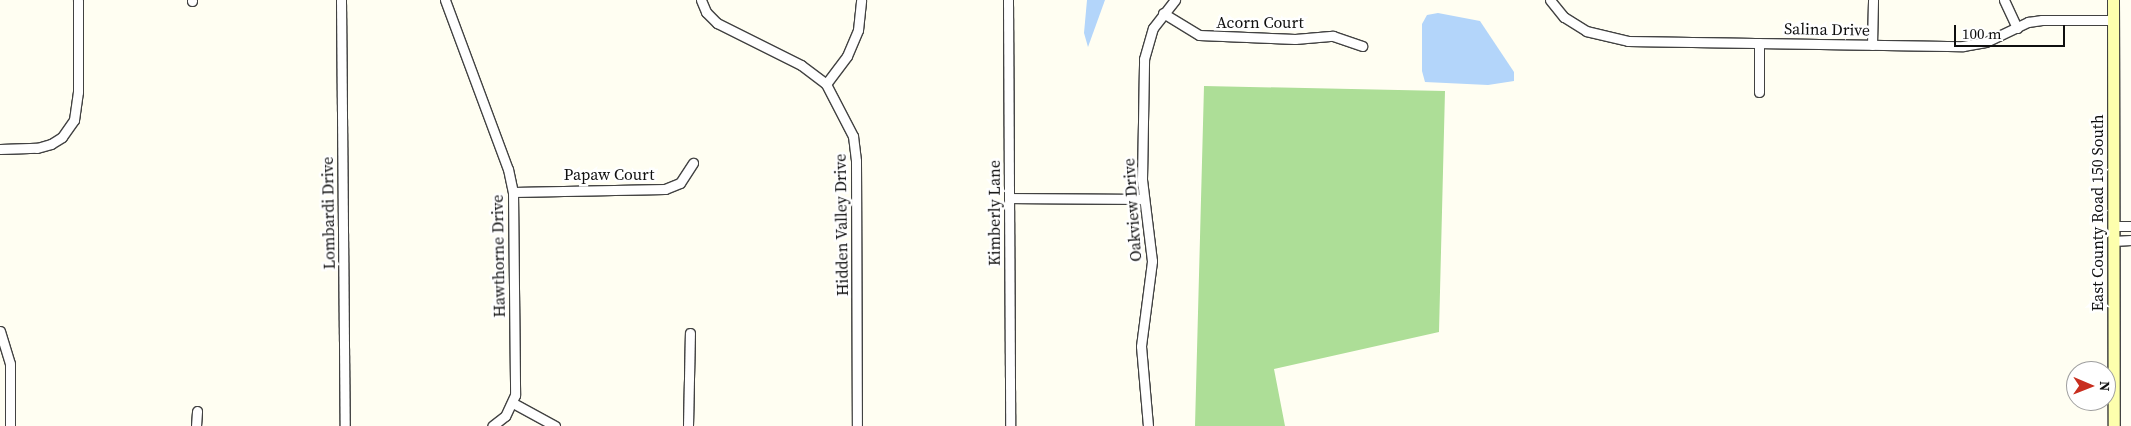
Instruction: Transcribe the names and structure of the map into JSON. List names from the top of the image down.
{
  "streets": {
    "street": [
      "Acorn Court",
      "Salina Drive",
      "Papaw Court",
      "Oakview Drive",
      "Lombardi Drive",
      "Kimberly Lane",
      "East County Road 150 South",
      "Hidden Valley Drive",
      "Hawthorne Drive"
    ]
  },
  "crossings": [
    ["Acorn Court", "Oakview Drive"],
    ["Salina Drive", "East County Road 150 South"],
    ["Papaw Court", "Hawthorne Drive"]
  ],
  "scale_bar": "100 m",
  "north": "right"
}
